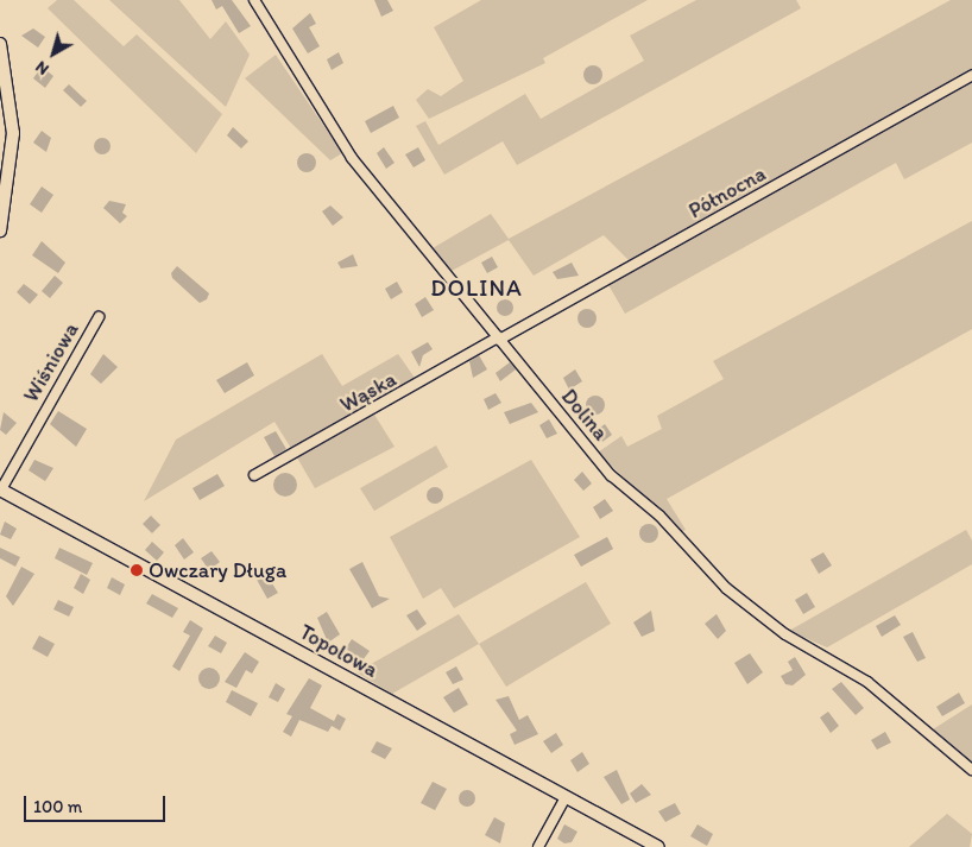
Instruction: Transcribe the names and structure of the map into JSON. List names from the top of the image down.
{
  "streets": {
    "street": [
      "Północna",
      "Wiśniowa",
      "Wąska",
      "Dolina",
      "Topolowa"
    ]
  },
  "crossings": [
    ["Północna", "Wąska"],
    ["Północna", "Dolina"],
    ["Wiśniowa", "Topolowa"],
    ["Wąska", "Dolina"]
  ],
  "districts": ["DOLINA"],
  "places": ["Owczary Długa"],
  "scale_bar": "100 m",
  "north": "bottom left"
}
